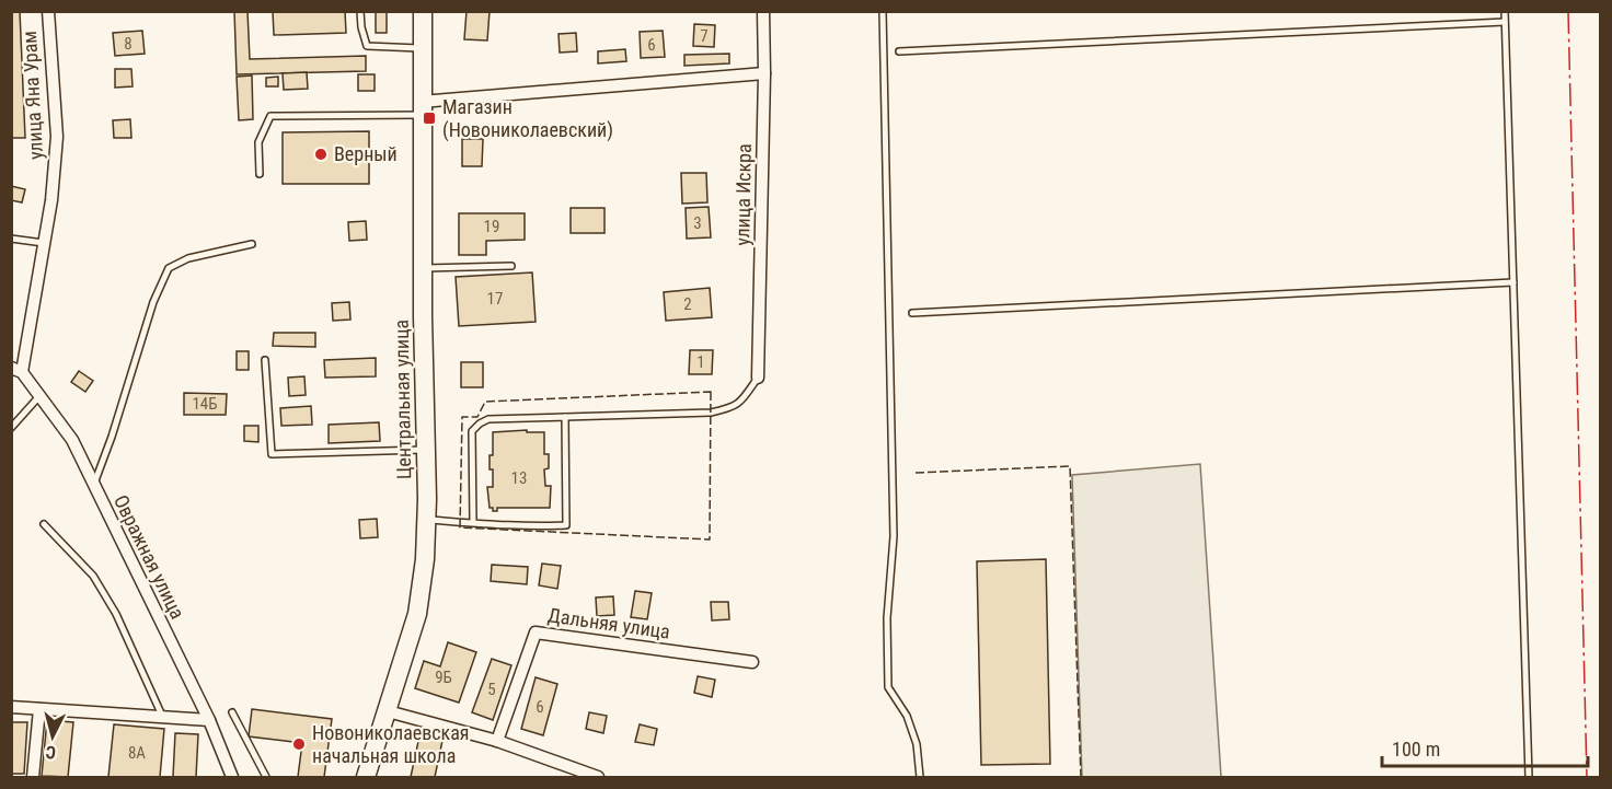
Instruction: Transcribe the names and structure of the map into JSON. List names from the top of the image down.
{
  "streets": {
    "main road": ["Центральная улица"],
    "street": [
      "улица Яна Урам",
      "улица Искра",
      "Овражная улица",
      "Дальняя улица"
    ]
  },
  "crossings": [
    ["улица Яна Урам", "Овражная улица"]
  ],
  "places": {
    "transit": ["Магазин (Новониколаевский)"],
    "other": ["Верный", "Новониколаевская начальная школа"]
  },
  "house_numbers": [
    "7",
    "8",
    "6",
    "3",
    "19",
    "17",
    "2",
    "1",
    "14Б",
    "13",
    "9Б",
    "5",
    "6",
    "8А"
  ],
  "scale_bar": "100 m",
  "north": "bottom"
}
